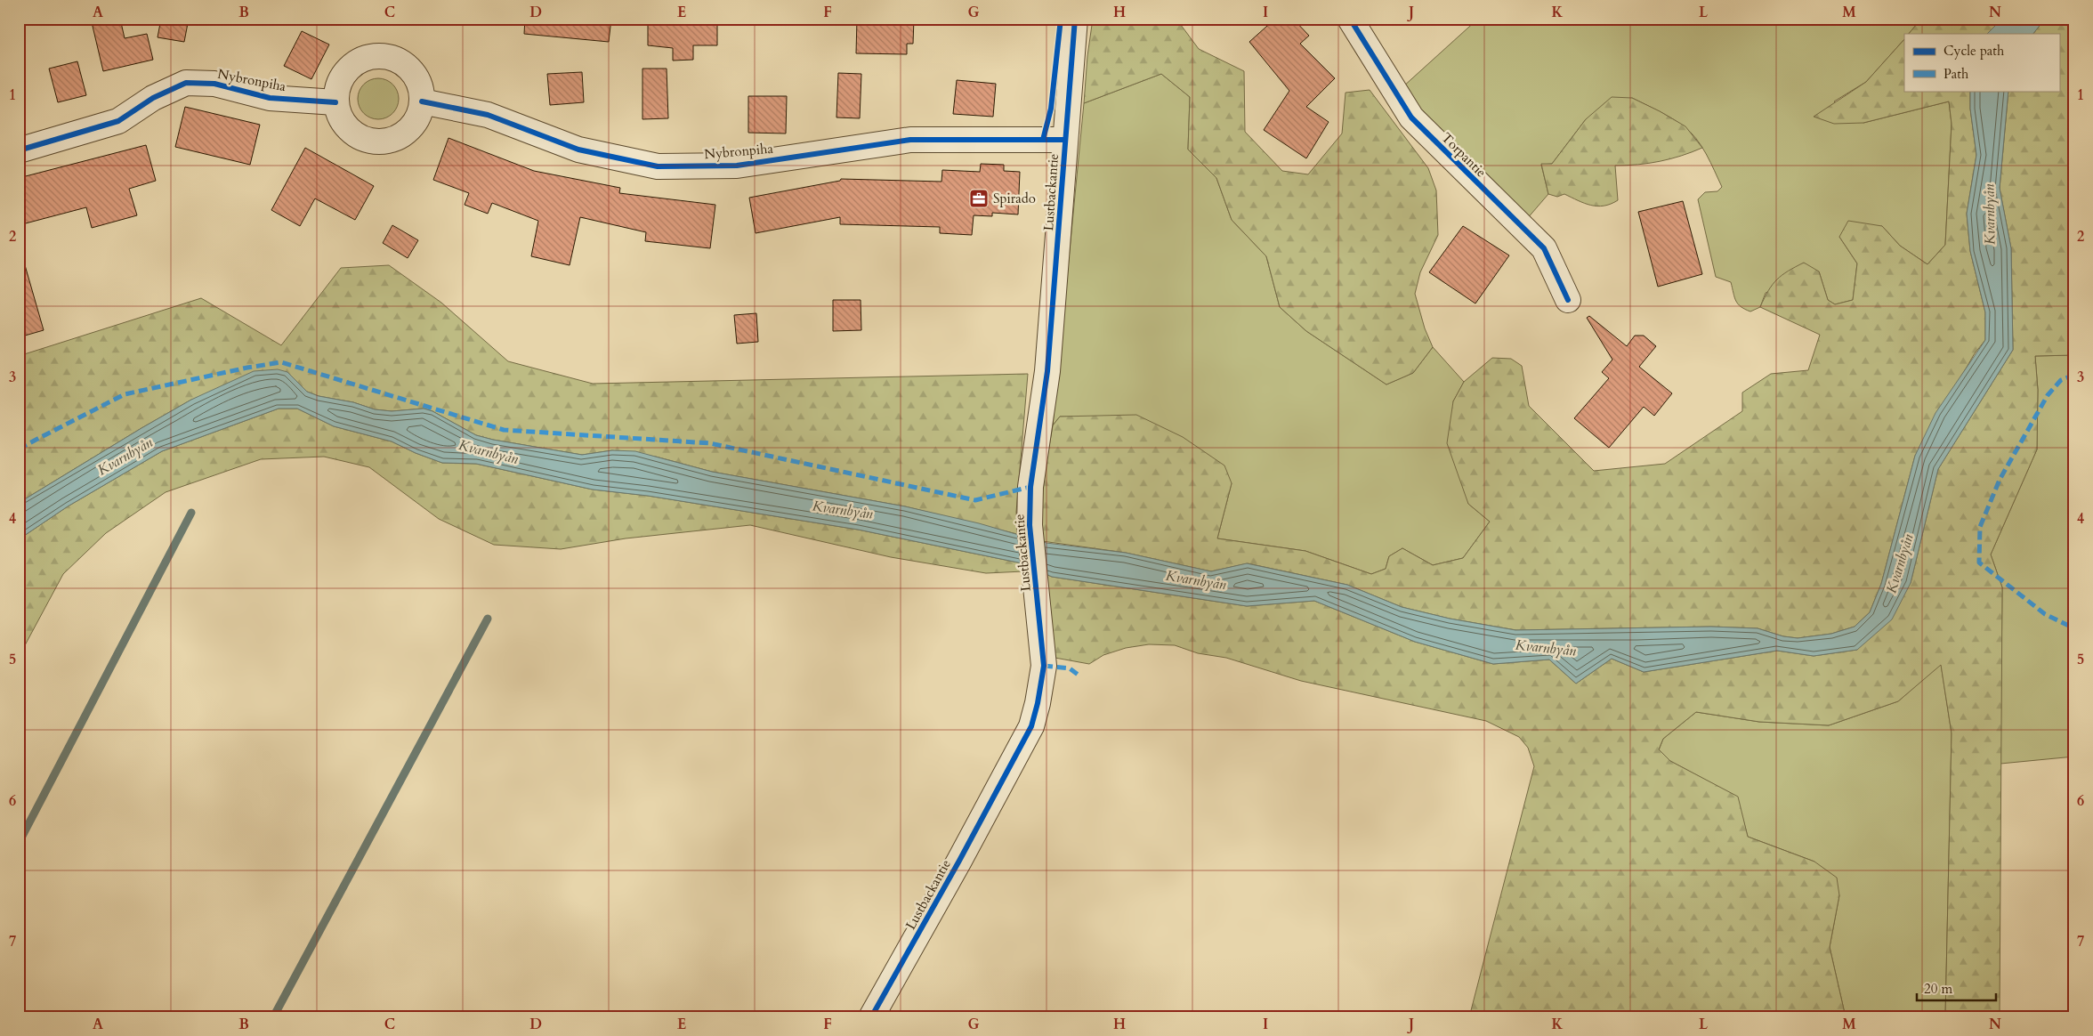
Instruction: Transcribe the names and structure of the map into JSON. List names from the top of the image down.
{
  "streets": {
    "street": ["Nybronpiha", "Torpantie", "Lustbackantie"]
  },
  "crossings": [
    ["Nybronpiha", "Lustbackantie"]
  ],
  "water": ["Kvarnbyån"],
  "places": {
    "office": ["Spirado"]
  },
  "legend": ["Cycle path", "Path"],
  "scale_bar": "20 m",
  "grid": {
    "columns": [
      "A",
      "B",
      "C",
      "D",
      "E",
      "F",
      "G",
      "H",
      "I",
      "J",
      "K",
      "L",
      "M",
      "N"
    ],
    "rows": [
      "1",
      "2",
      "3",
      "4",
      "5",
      "6",
      "7"
    ]
  }
}
